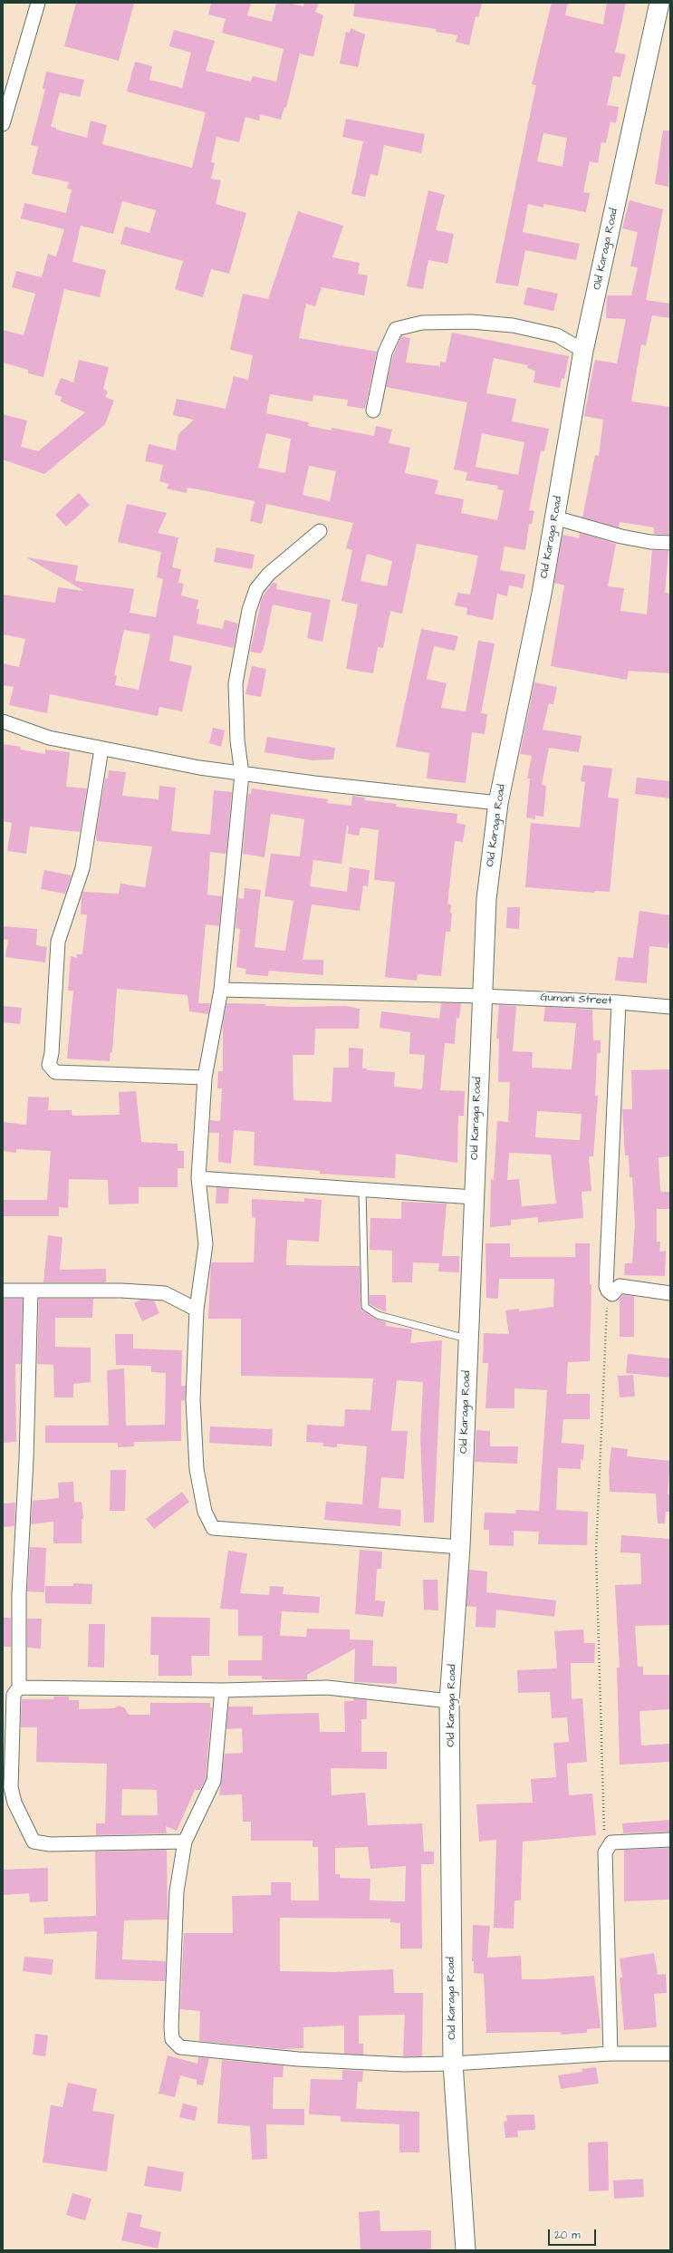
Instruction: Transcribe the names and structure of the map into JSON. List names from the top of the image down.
{
  "streets": {
    "street": ["Old Karaga Road", "Gumani Street"]
  },
  "crossings": [
    ["Old Karaga Road", "Gumani Street"]
  ],
  "scale_bar": "20 m"
}
